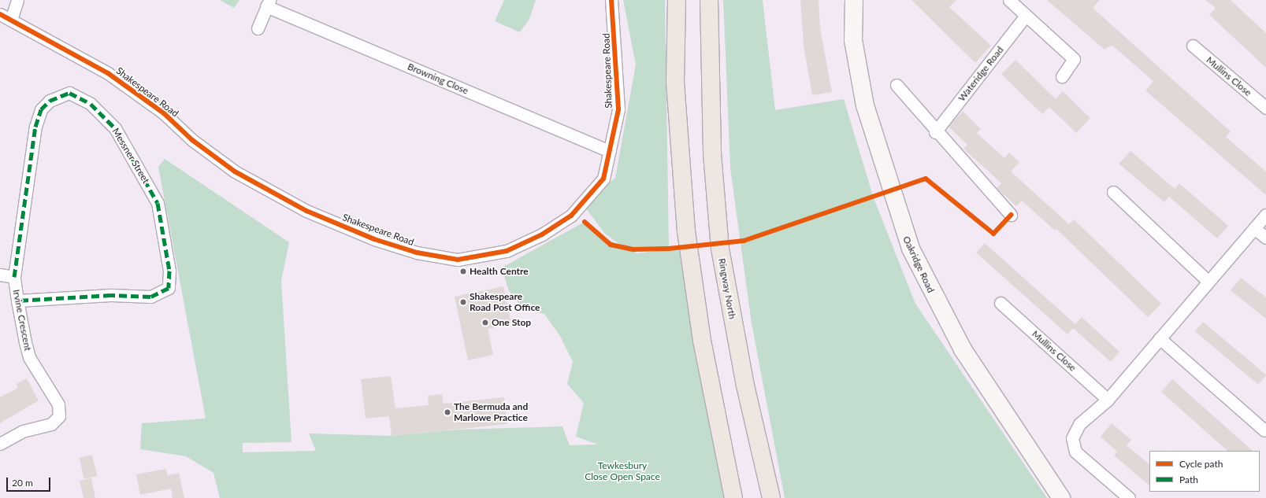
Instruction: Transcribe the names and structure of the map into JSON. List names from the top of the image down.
{
  "streets": {
    "highway": ["Ringway North"],
    "street": [
      "Shakespeare Road",
      "Wateridge Road",
      "Mullins Close",
      "Browning Close",
      "Messner Street",
      "Oakridge Road",
      "Irvine Crescent"
    ]
  },
  "crossings": [
    ["Shakespeare Road", "Browning Close"],
    ["Messner Street", "Irvine Crescent"]
  ],
  "parks": ["Tewkesbury Close Open Space"],
  "places": [
    "Health Centre",
    "Shakespeare Road Post Office",
    "One Stop",
    "The Bermuda and Marlowe Practice"
  ],
  "legend": ["Cycle path", "Path"],
  "scale_bar": "20 m"
}
